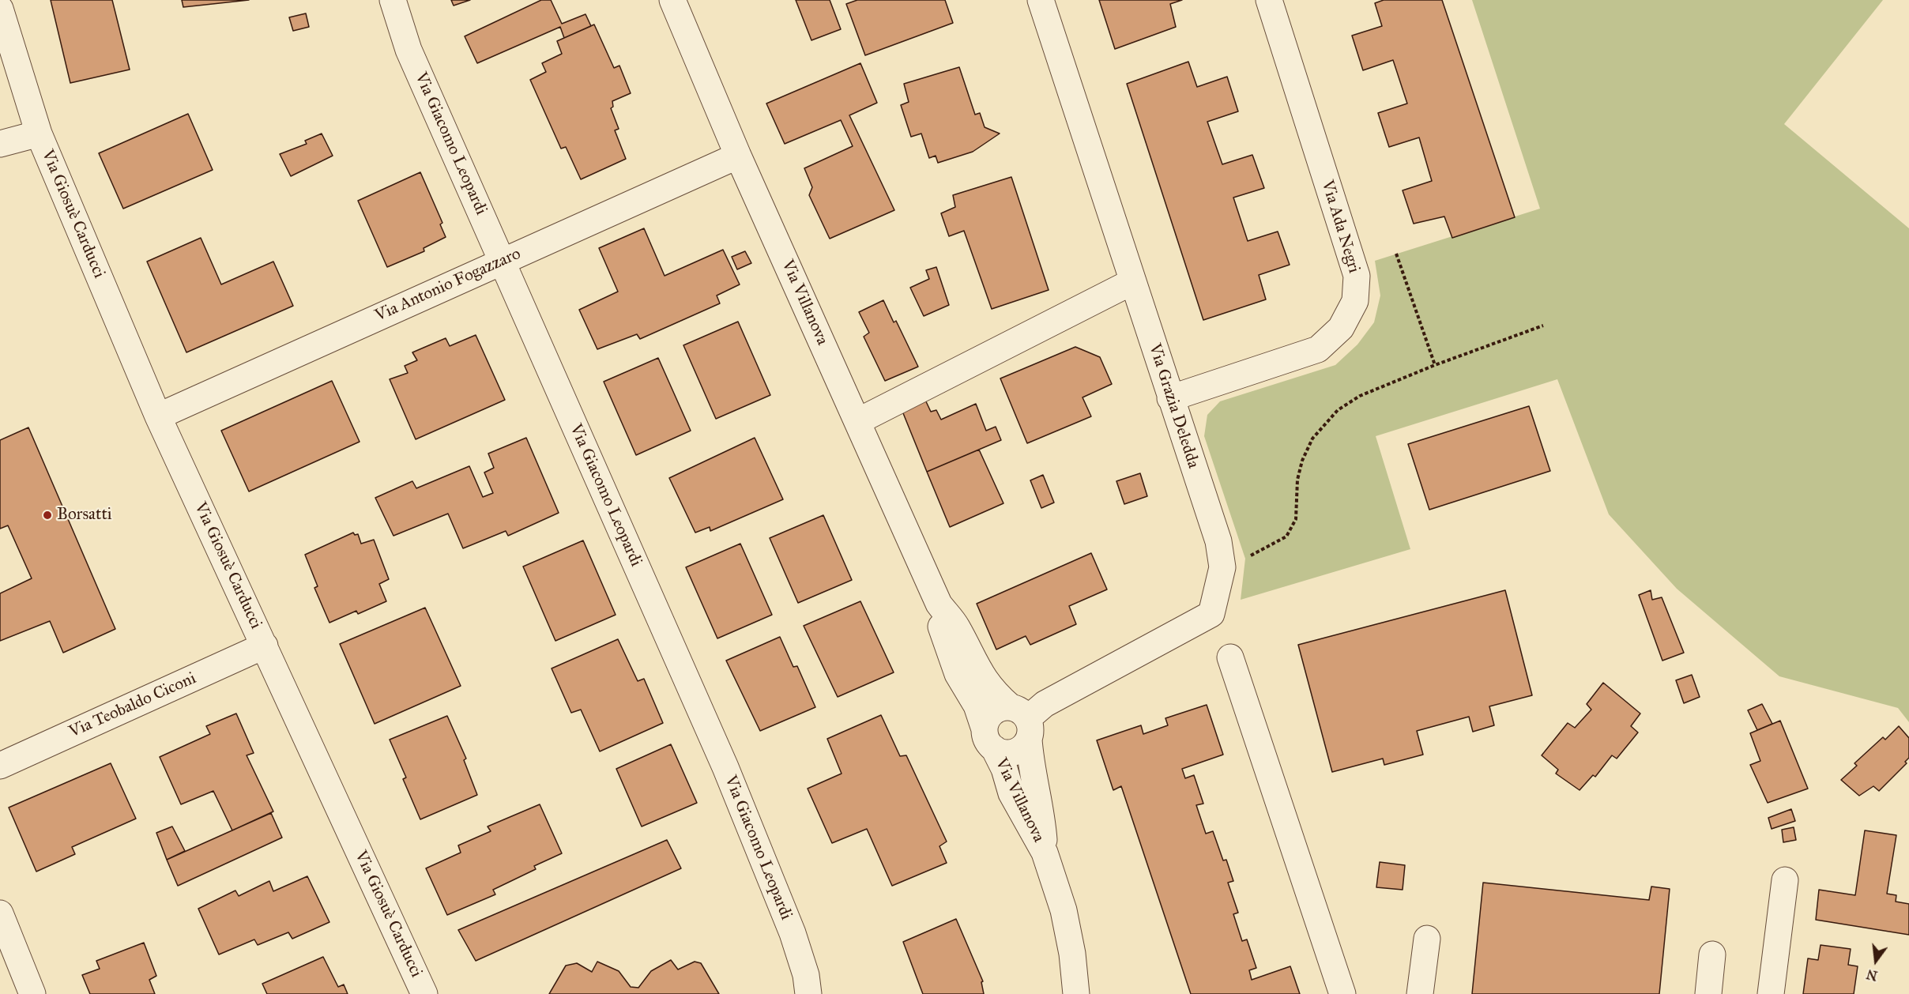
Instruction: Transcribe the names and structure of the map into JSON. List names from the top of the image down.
{
  "streets": {
    "street": [
      "Via Giacomo Leopardi",
      "Via Giosuè Carducci",
      "Via Ada Negri",
      "Via Antonio Fogazzaro",
      "Via Villanova",
      "Via Grazia Deledda",
      "Via Teobaldo Ciconi"
    ]
  },
  "crossings": [
    ["Via Giacomo Leopardi", "Via Antonio Fogazzaro"],
    ["Via Giosuè Carducci", "Via Antonio Fogazzaro"],
    ["Via Giosuè Carducci", "Via Teobaldo Ciconi"],
    ["Via Ada Negri", "Via Grazia Deledda"],
    ["Via Antonio Fogazzaro", "Via Villanova"],
    ["Via Villanova", "Via Grazia Deledda"]
  ],
  "places": ["Borsatti"],
  "north": "bottom"
}
